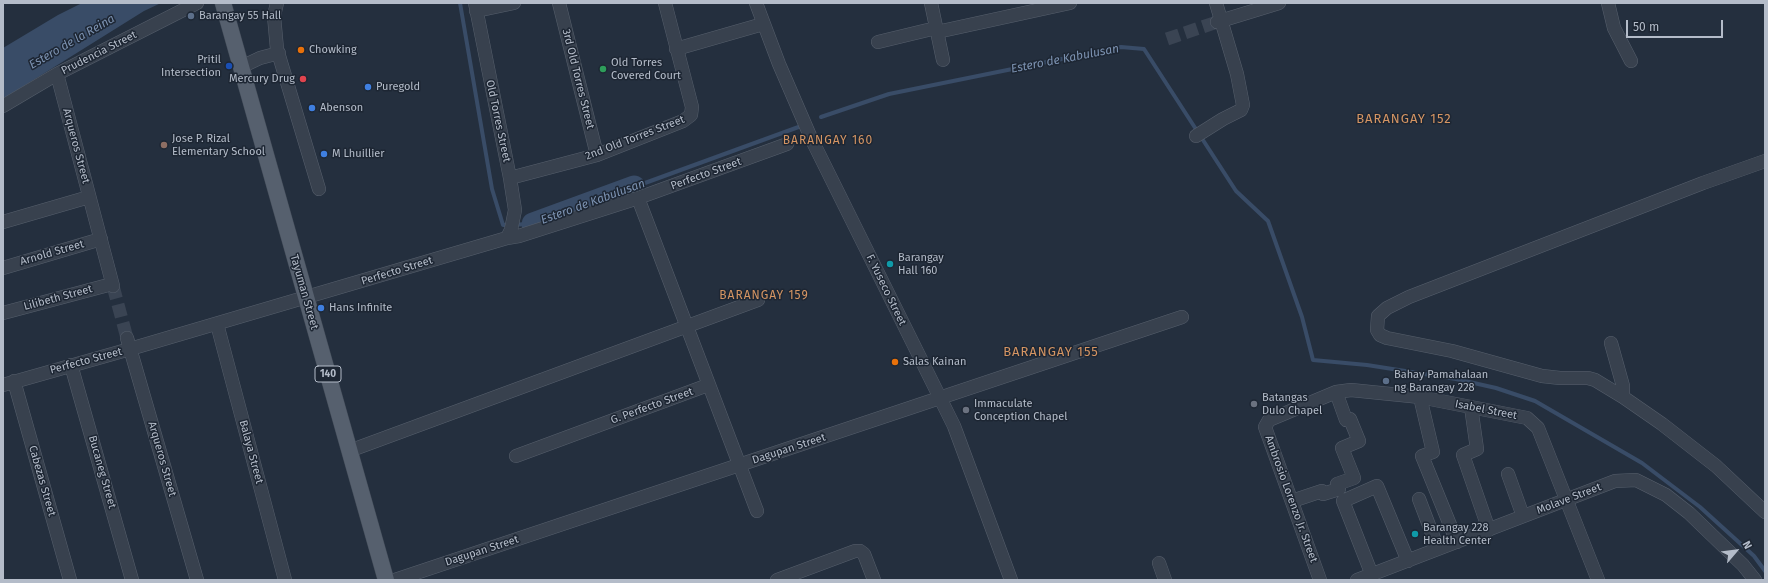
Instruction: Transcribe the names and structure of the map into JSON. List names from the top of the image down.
{
  "streets": {
    "main road": ["Tayuman Street", "140"],
    "street": [
      "Prudencia Street",
      "3rd Old Torres Street",
      "Old Torres Street",
      "2nd Old Torres Street",
      "Arqueros Street",
      "Perfecto Street",
      "Arnold Street",
      "F. Yuseco Street",
      "Lilibeth Street",
      "G. Perfecto Street",
      "Isabel Street",
      "Dagupan Street",
      "Balaya Street",
      "Bucaneg Street",
      "Cabezas Street",
      "Ambrosio Lorenzo Jr. Street",
      "Molave Street"
    ]
  },
  "crossings": [
    ["Prudencia Street", "Arqueros Street"],
    ["3rd Old Torres Street", "2nd Old Torres Street"],
    ["Old Torres Street", "2nd Old Torres Street"],
    ["Old Torres Street", "Perfecto Street"],
    ["Arqueros Street", "Perfecto Street"],
    ["Arqueros Street", "Arnold Street"],
    ["Arqueros Street", "Lilibeth Street"],
    ["Perfecto Street", "Tayuman Street"],
    ["Perfecto Street", "Balaya Street"],
    ["Perfecto Street", "Bucaneg Street"],
    ["Perfecto Street", "Cabezas Street"],
    ["F. Yuseco Street", "Dagupan Street"],
    ["Isabel Street", "Ambrosio Lorenzo Jr. Street"],
    ["Isabel Street", "Molave Street"]
  ],
  "districts": [
    "BARANGAY 152",
    "BARANGAY 160",
    "BARANGAY 159",
    "BARANGAY 155"
  ],
  "water": ["Estero de la Reina", "Estero de Kabulusan"],
  "places": [
    "Barangay 55 Hall",
    "Chowking",
    "Pritil Intersection",
    "Old Torres Covered Court",
    "Mercury Drug",
    "Puregold",
    "Abenson",
    "Jose P. Rizal Elementary School",
    "M Lhuillier",
    "Barangay Hall 160",
    "Hans Infinite",
    "Salas Kainan",
    "Bahay Pamahalaan ng Barangay 228",
    "Batangas Dulo Chapel",
    "Immaculate Conception Chapel",
    "Barangay 228 Health Center"
  ],
  "scale_bar": "50 m",
  "north": "top right"
}
